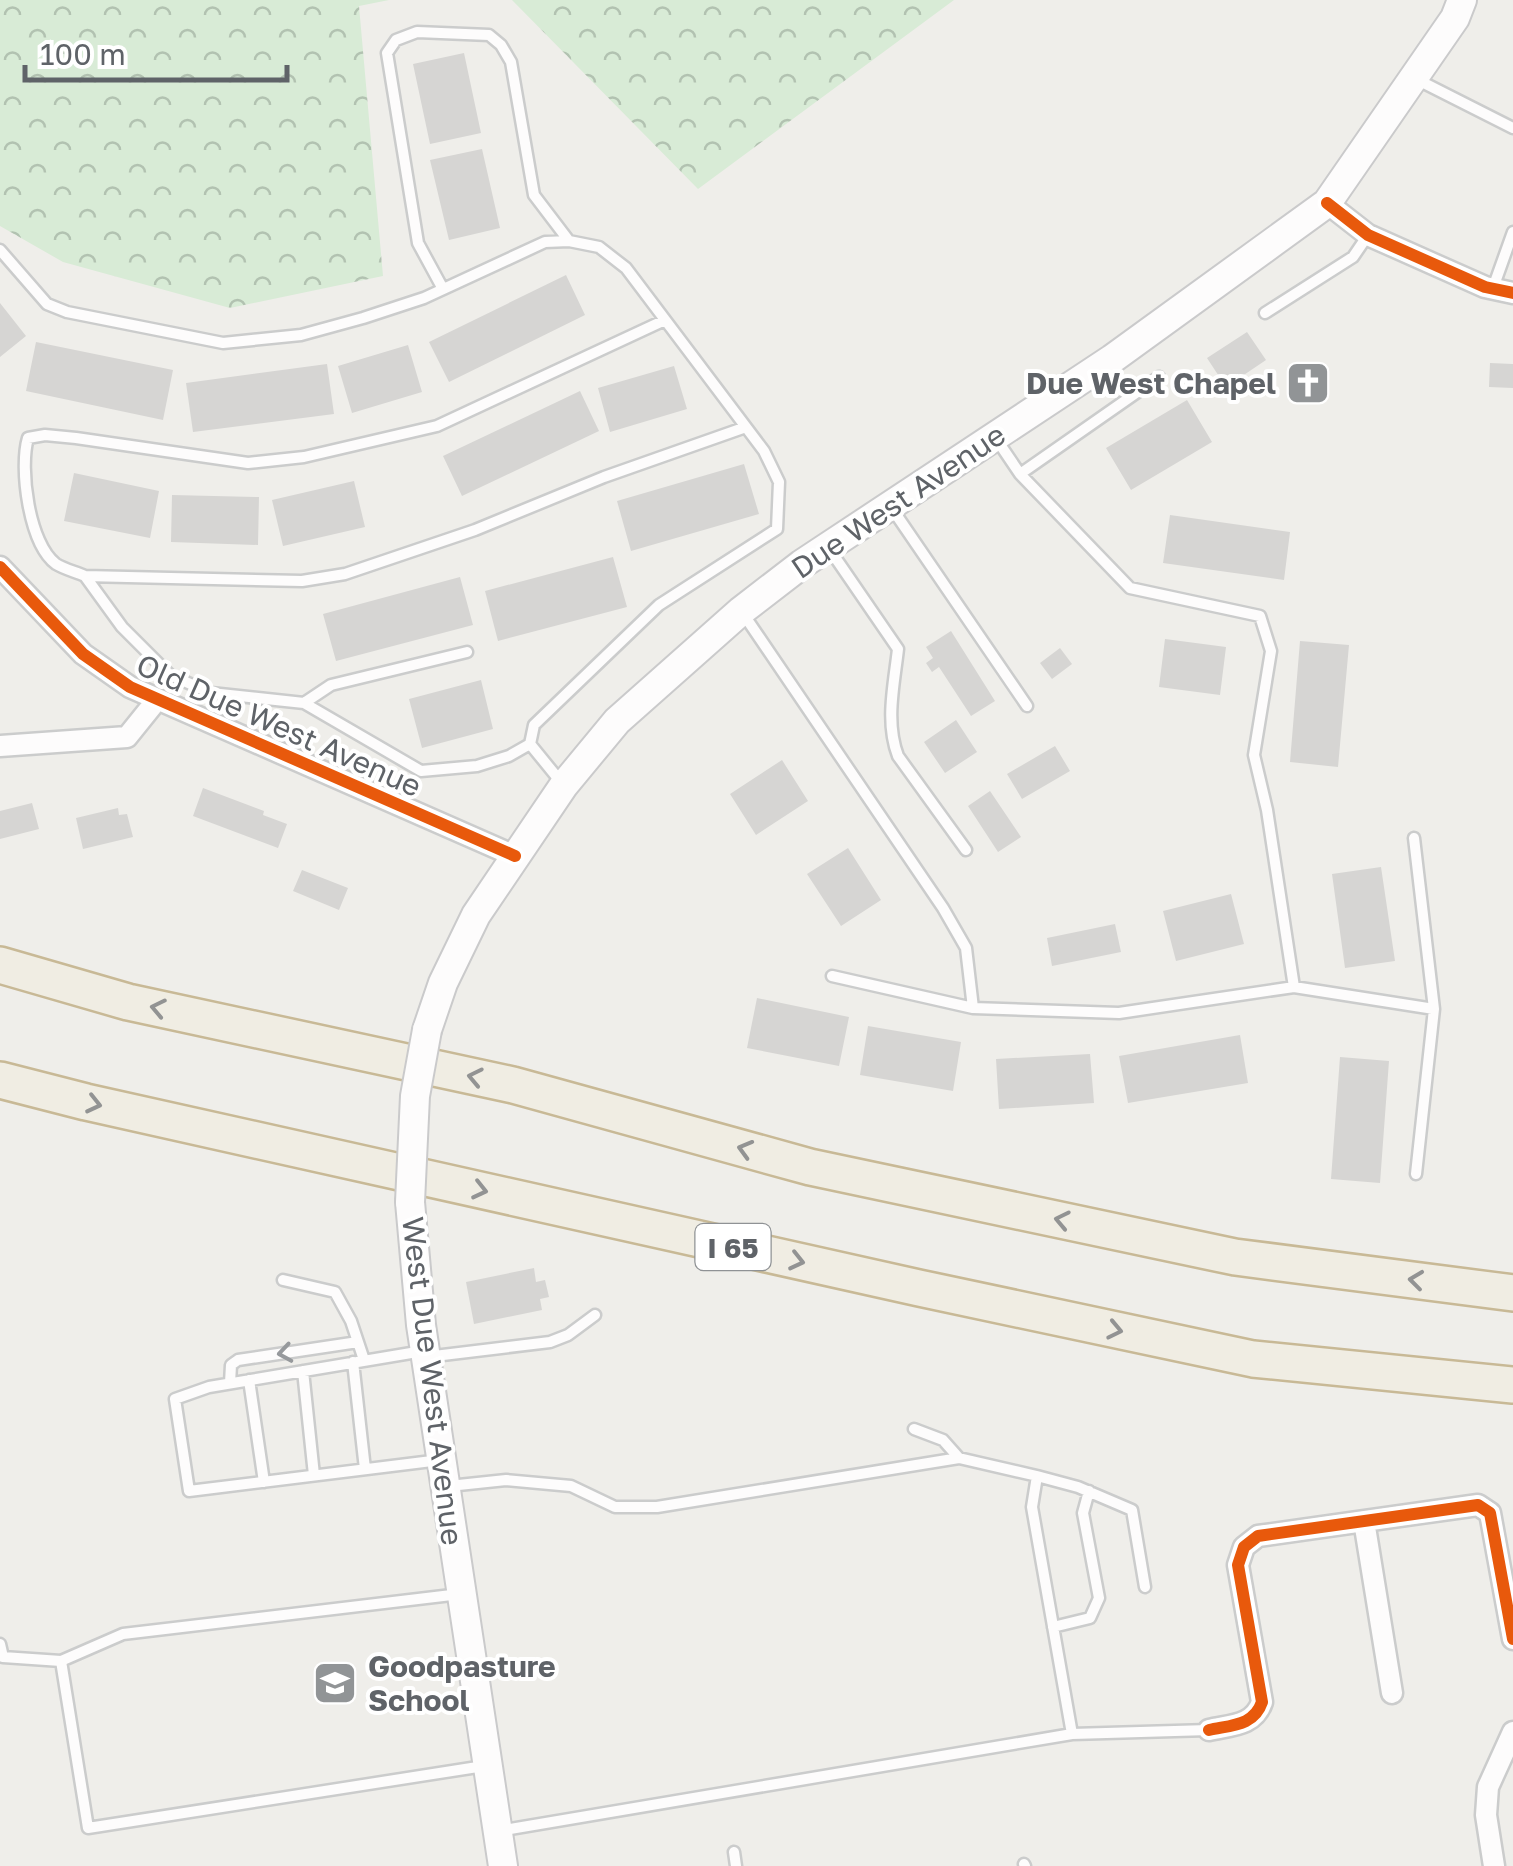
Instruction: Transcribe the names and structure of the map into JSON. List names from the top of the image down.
{
  "streets": {
    "highway": ["I 65"],
    "main road": ["Due West Avenue", "West Due West Avenue"],
    "street": ["Old Due West Avenue"]
  },
  "crossings": [
    ["Due West Avenue", "Old Due West Avenue"],
    ["Due West Avenue", "West Due West Avenue"],
    ["Old Due West Avenue", "West Due West Avenue"]
  ],
  "places": {
    "church": ["Due West Chapel"],
    "school or university": ["Goodpasture School"]
  },
  "scale_bar": "100 m"
}
